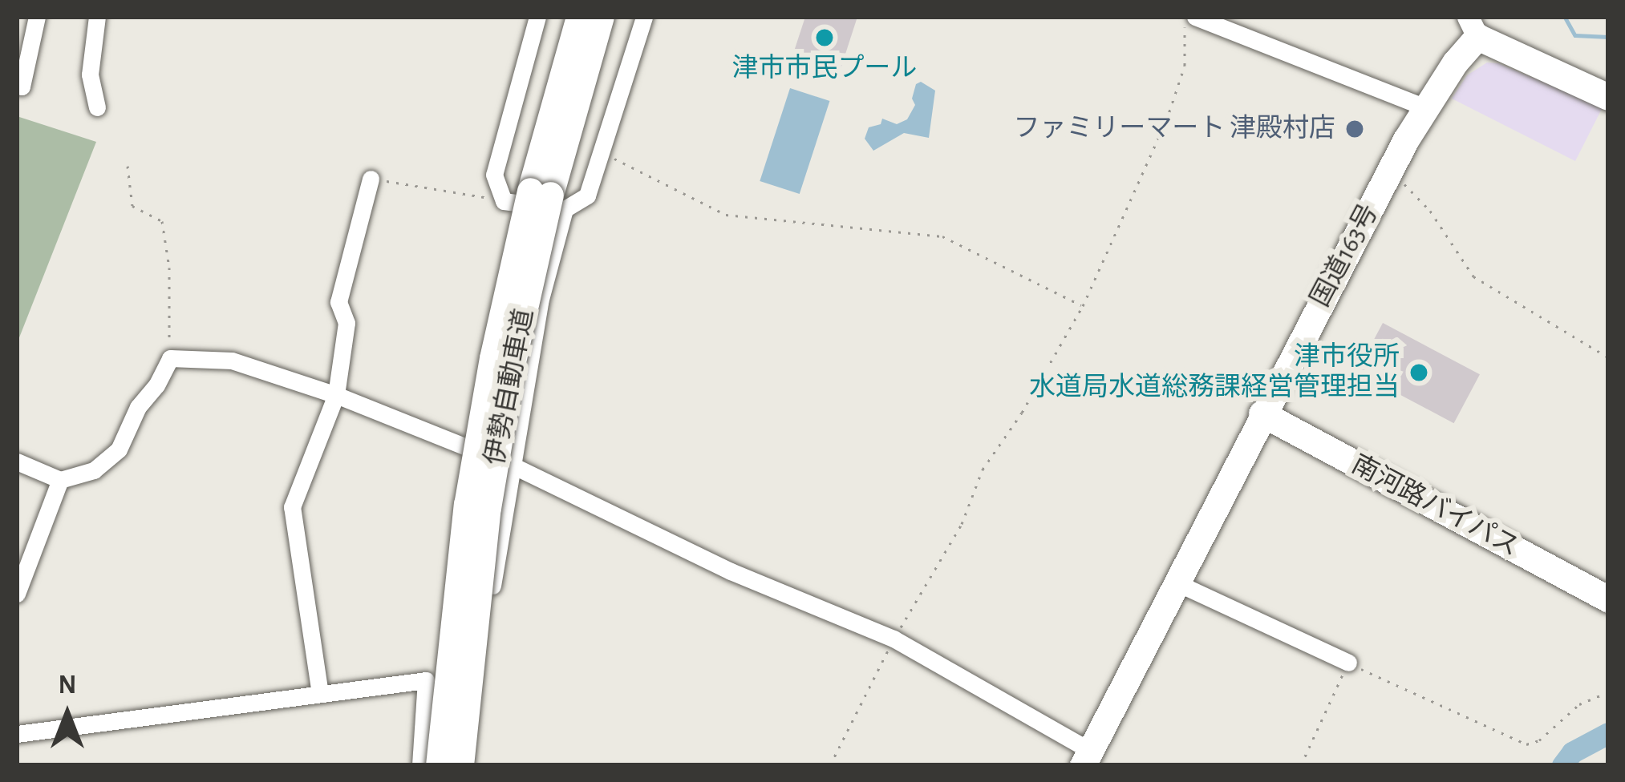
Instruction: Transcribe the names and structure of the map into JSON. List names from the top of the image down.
{
  "streets": {
    "highway": ["国道163号", "伊勢自動車道", "南河路バイパス"]
  },
  "crossings": [
    ["国道163号", "南河路バイパス"]
  ],
  "places": ["津市市民プール", "ファミリーマート 津殿村店", "津市役所 水道局水道総務課経営管理担当"],
  "north": "top"
}
